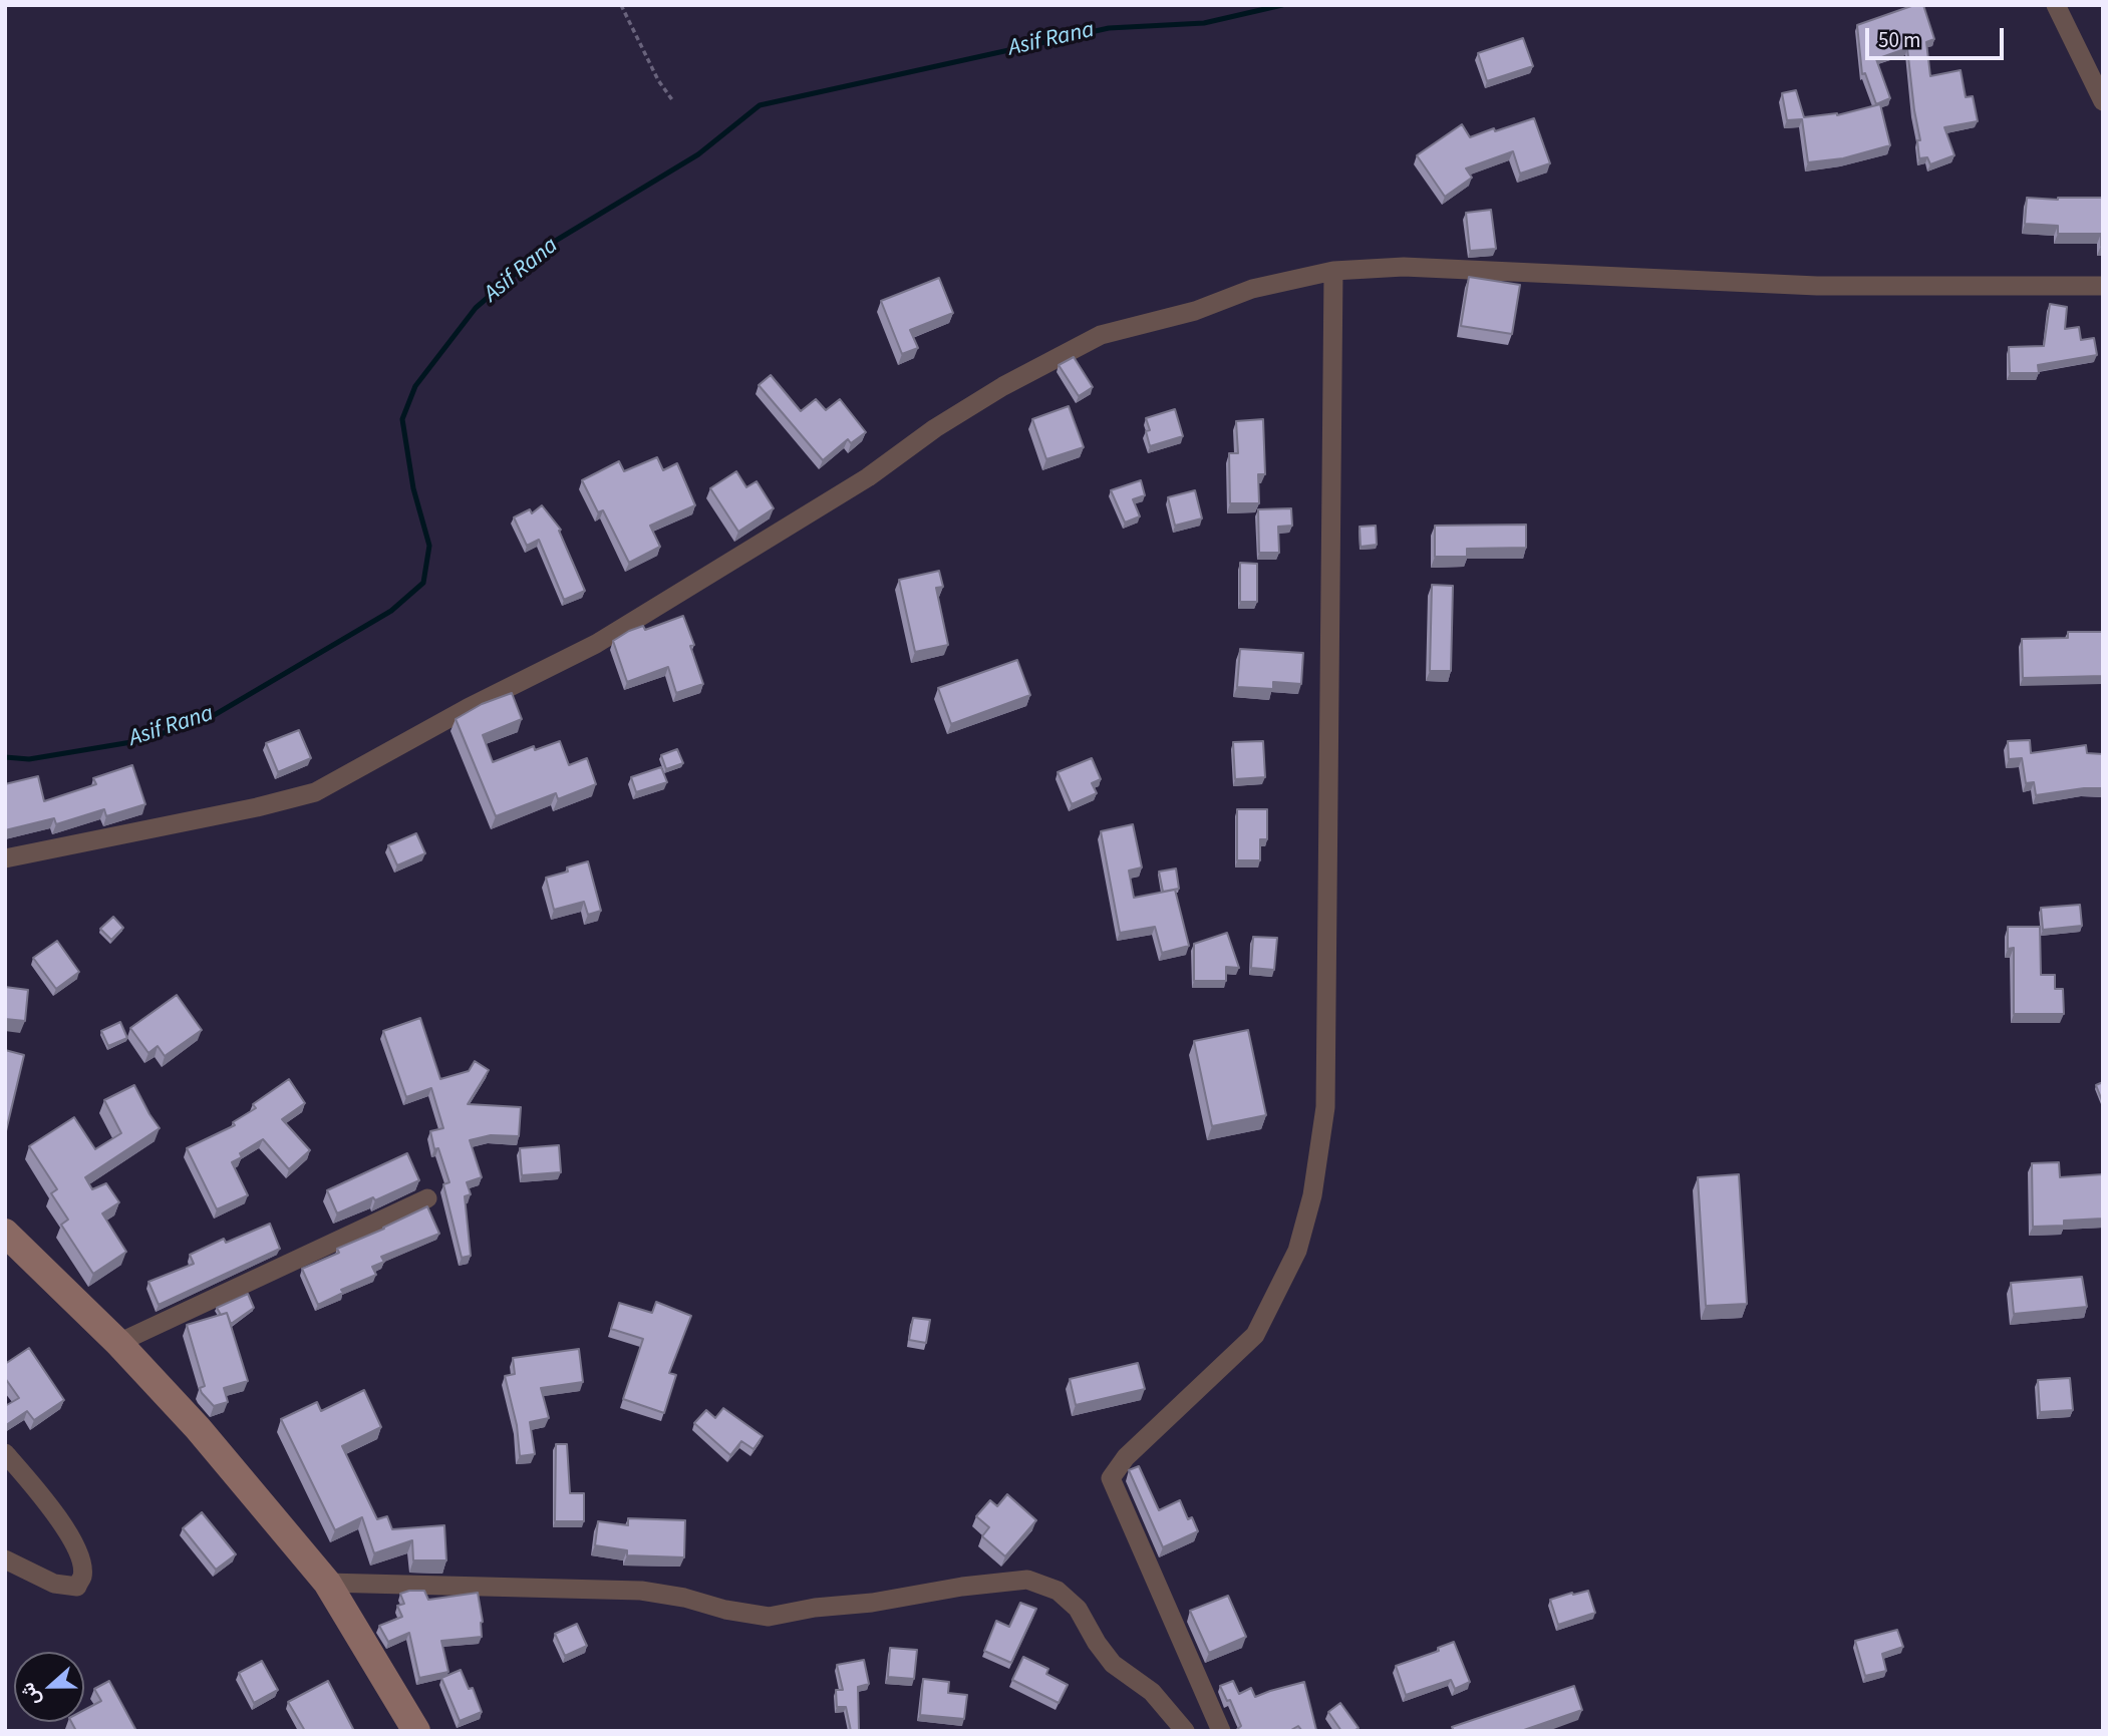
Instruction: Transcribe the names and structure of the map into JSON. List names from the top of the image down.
{
  "water": ["Asif Rana"],
  "scale_bar": "50 m",
  "north": "left"
}
